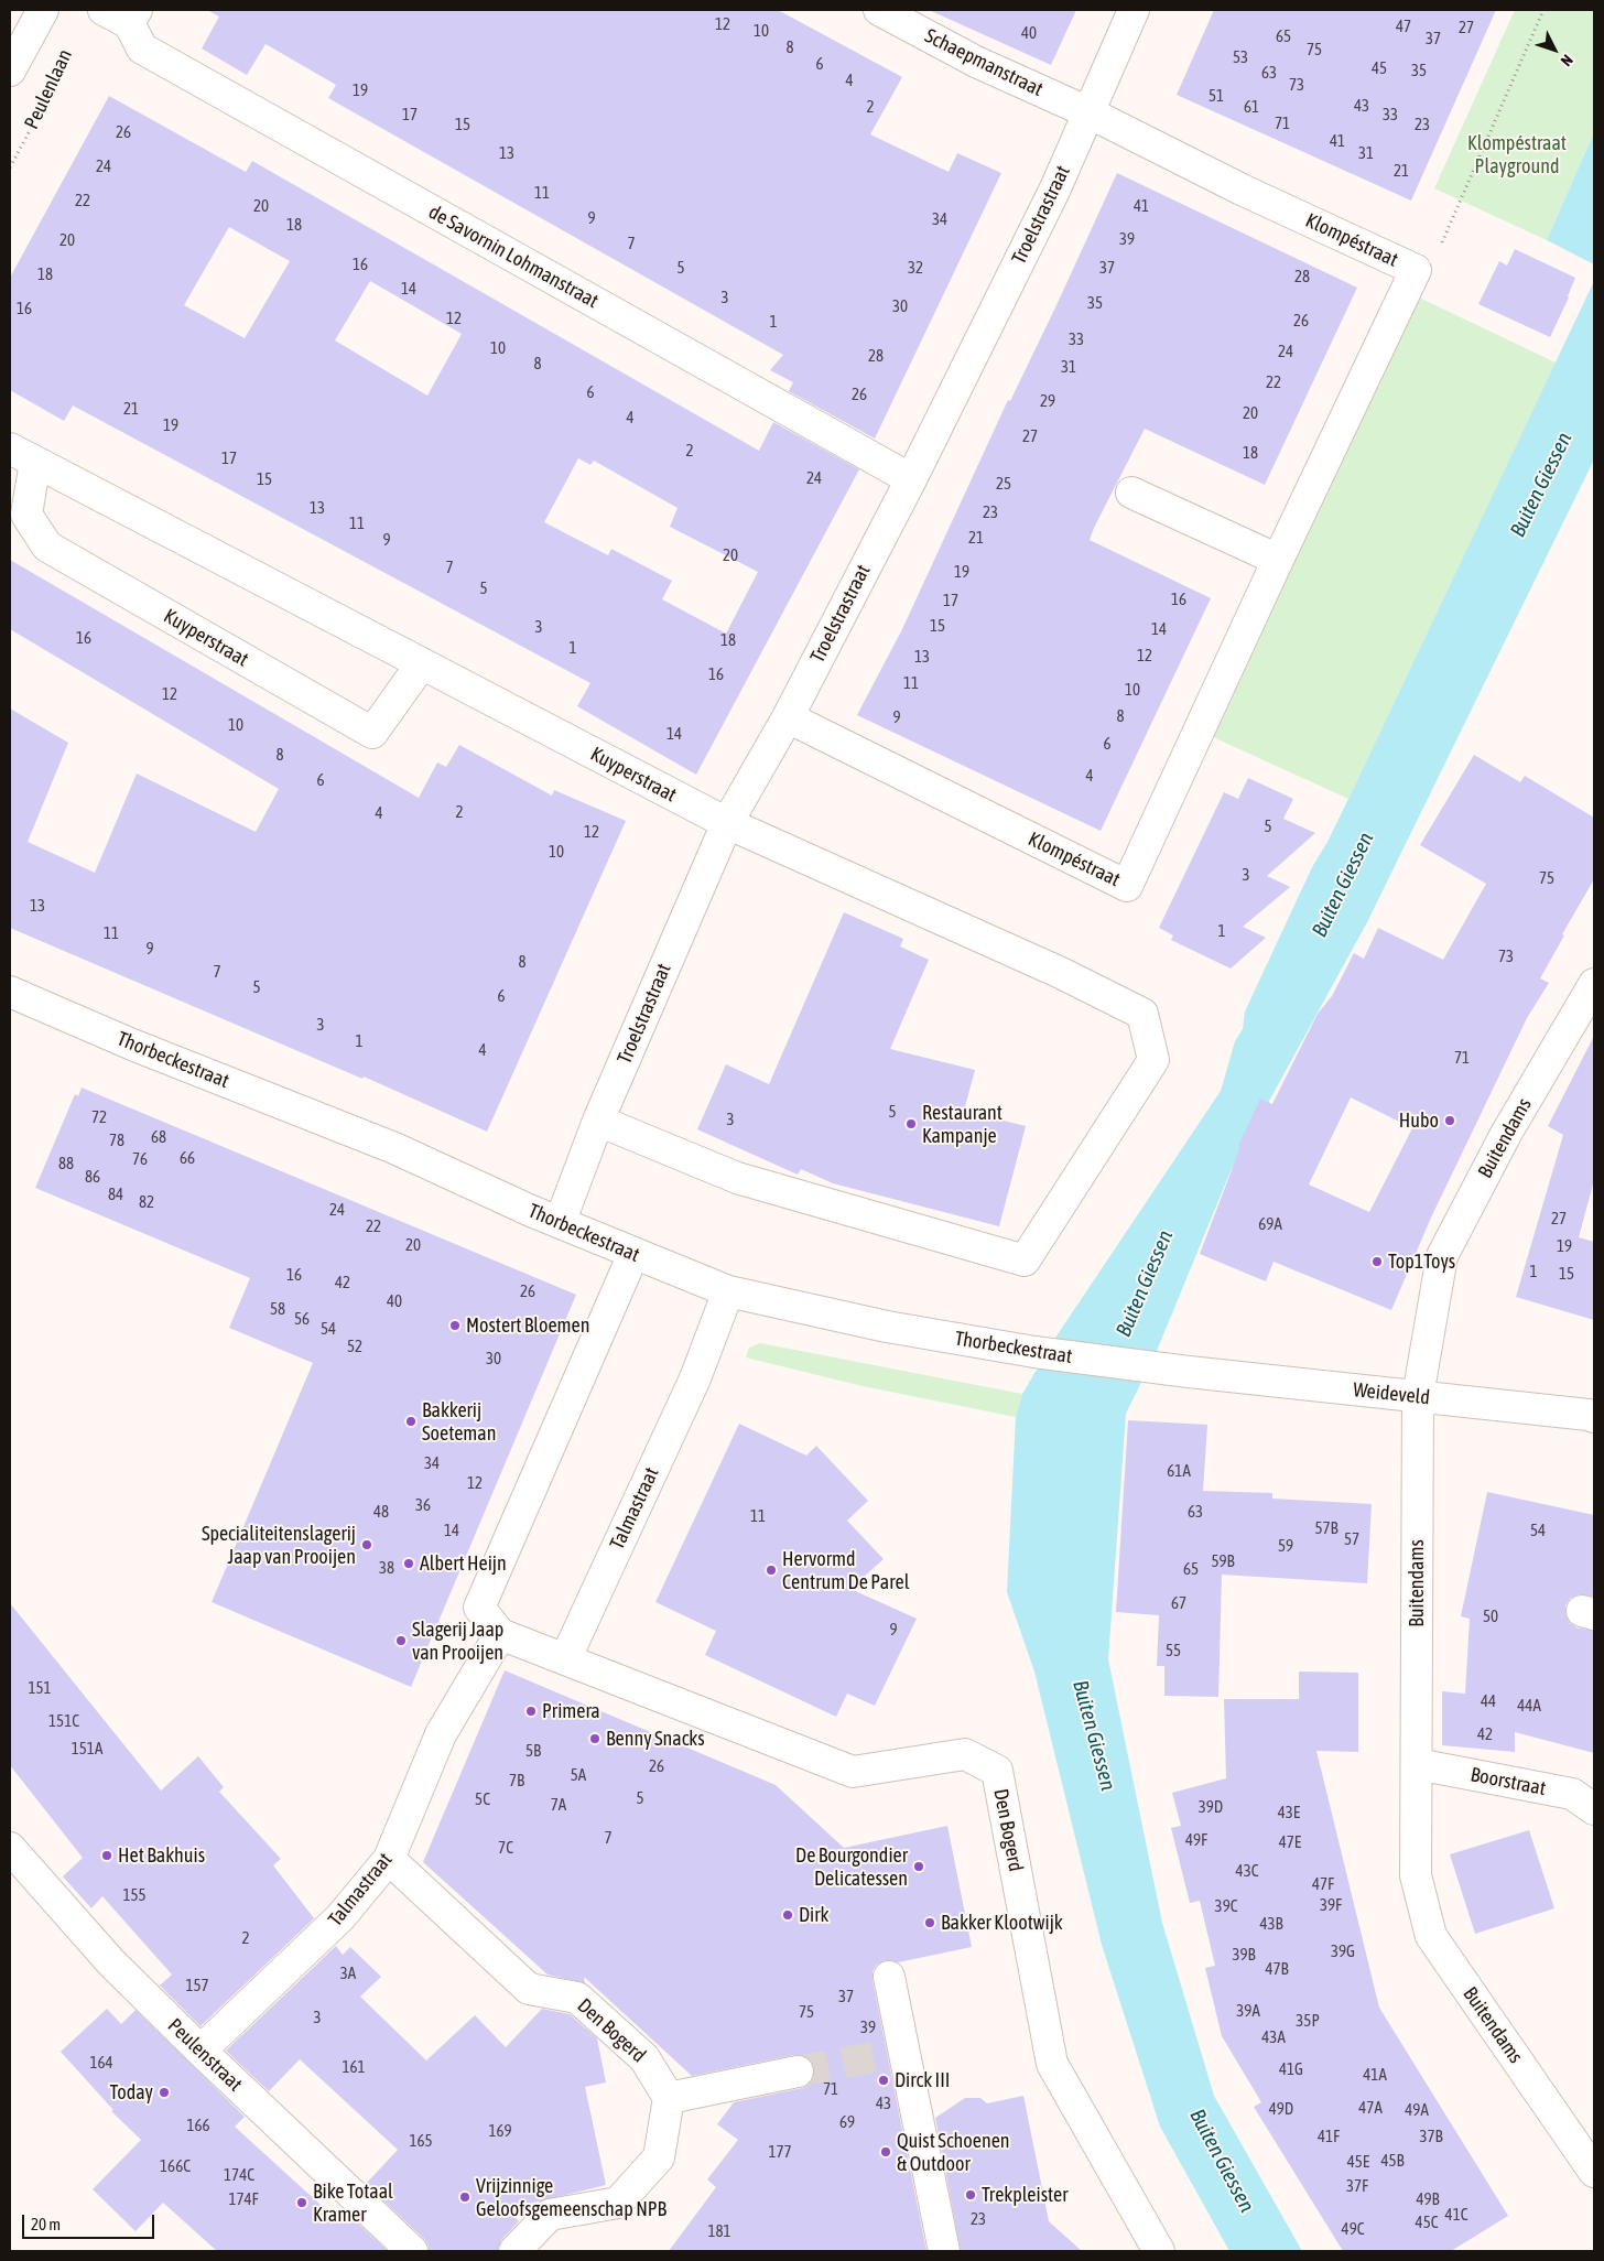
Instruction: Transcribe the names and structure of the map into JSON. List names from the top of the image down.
{
  "streets": {
    "street": [
      "Schaepmanstraat",
      "Peulenlaan",
      "Troelstrastraat",
      "Klompéstraat",
      "de Savornin Lohmanstraat",
      "Kuyperstraat",
      "Thorbeckestraat",
      "Buitendams",
      "Weideveld",
      "Talmastraat",
      "Boorstraat",
      "Den Bogerd",
      "Peulenstraat"
    ]
  },
  "crossings": [
    ["Schaepmanstraat", "Troelstrastraat"],
    ["Schaepmanstraat", "Klompéstraat"],
    ["Troelstrastraat", "Klompéstraat"],
    ["Troelstrastraat", "de Savornin Lohmanstraat"],
    ["Troelstrastraat", "Kuyperstraat"],
    ["Troelstrastraat", "Thorbeckestraat"],
    ["Thorbeckestraat", "Weideveld"],
    ["Thorbeckestraat", "Talmastraat"],
    ["Buitendams", "Weideveld"],
    ["Buitendams", "Boorstraat"],
    ["Talmastraat", "Den Bogerd"],
    ["Talmastraat", "Peulenstraat"]
  ],
  "water": ["Buiten Giessen"],
  "parks": ["Klompéstraat Playground"],
  "places": [
    "Hubo",
    "Restaurant Kampanje",
    "Top1Toys",
    "Mostert Bloemen",
    "Bakkerij Soeteman",
    "Specialiteitenslagerij Jaap van Prooijen",
    "Albert Heijn",
    "Hervormd Centrum De Parel",
    "Slagerij Jaap van Prooijen",
    "Primera",
    "Benny Snacks",
    "Het Bakhuis",
    "De Bourgondier Delicatessen",
    "Dirk",
    "Bakker Klootwijk",
    "Dirck III",
    "Today",
    "Quist Schoenen & Outdoor",
    "Trekpleister",
    "Vrijzinnige Geloofsgemeenschap NPB",
    "Bike Totaal Kramer"
  ],
  "house_numbers": [
    "12",
    "47",
    "27",
    "10",
    "40",
    "65",
    "37",
    "8",
    "75",
    "53",
    "6",
    "45",
    "35",
    "63",
    "4",
    "73",
    "19",
    "51",
    "43",
    "2",
    "61",
    "17",
    "33",
    "71",
    "15",
    "23",
    "26",
    "41",
    "13",
    "31",
    "24",
    "21",
    "11",
    "22",
    "20",
    "41",
    "9",
    "34",
    "18",
    "39",
    "20",
    "7",
    "16",
    "5",
    "32",
    "37",
    "18",
    "28",
    "14",
    "3",
    "35",
    "30",
    "16",
    "12",
    "26",
    "1",
    "33",
    "10",
    "24",
    "28",
    "8",
    "31",
    "22",
    "6",
    "26",
    "29",
    "21",
    "20",
    "4",
    "19",
    "27",
    "2",
    "18",
    "17",
    "24",
    "15",
    "25",
    "13",
    "23",
    "11",
    "21",
    "9",
    "20",
    "7",
    "19",
    "5",
    "16",
    "17",
    "15",
    "3",
    "14",
    "16",
    "18",
    "1",
    "12",
    "13",
    "16",
    "11",
    "10",
    "12",
    "8",
    "9",
    "10",
    "14",
    "6",
    "8",
    "4",
    "6",
    "2",
    "4",
    "5",
    "12",
    "10",
    "3",
    "75",
    "13",
    "1",
    "11",
    "9",
    "73",
    "8",
    "7",
    "5",
    "6",
    "3",
    "1",
    "4",
    "71",
    "5",
    "72",
    "3",
    "68",
    "78",
    "66",
    "76",
    "88",
    "86",
    "84",
    "82",
    "24",
    "27",
    "69A",
    "22",
    "20",
    "19",
    "1",
    "15",
    "16",
    "42",
    "26",
    "40",
    "58",
    "56",
    "54",
    "52",
    "30",
    "34",
    "61A",
    "12",
    "36",
    "48",
    "63",
    "11",
    "57B",
    "14",
    "54",
    "57",
    "59",
    "59B",
    "38",
    "65",
    "67",
    "50",
    "9",
    "55",
    "151",
    "44",
    "44A",
    "151C",
    "42",
    "151A",
    "5B",
    "26",
    "5A",
    "7B",
    "5",
    "5C",
    "7A",
    "39D",
    "43E",
    "7",
    "49F",
    "47E",
    "7C",
    "43C",
    "47F",
    "155",
    "39F",
    "39C",
    "43B",
    "2",
    "39G",
    "39B",
    "47B",
    "3A",
    "157",
    "37",
    "39A",
    "75",
    "3",
    "35P",
    "39",
    "43A",
    "164",
    "161",
    "41G",
    "41A",
    "71",
    "43",
    "47A",
    "49D",
    "49A",
    "69",
    "166",
    "169",
    "41F",
    "37B",
    "165",
    "177",
    "45B",
    "45E",
    "166C",
    "174C",
    "37F",
    "174F",
    "49B",
    "41C",
    "23",
    "45C",
    "49C",
    "181"
  ],
  "scale_bar": "20 m",
  "north": "bottom right"
}
